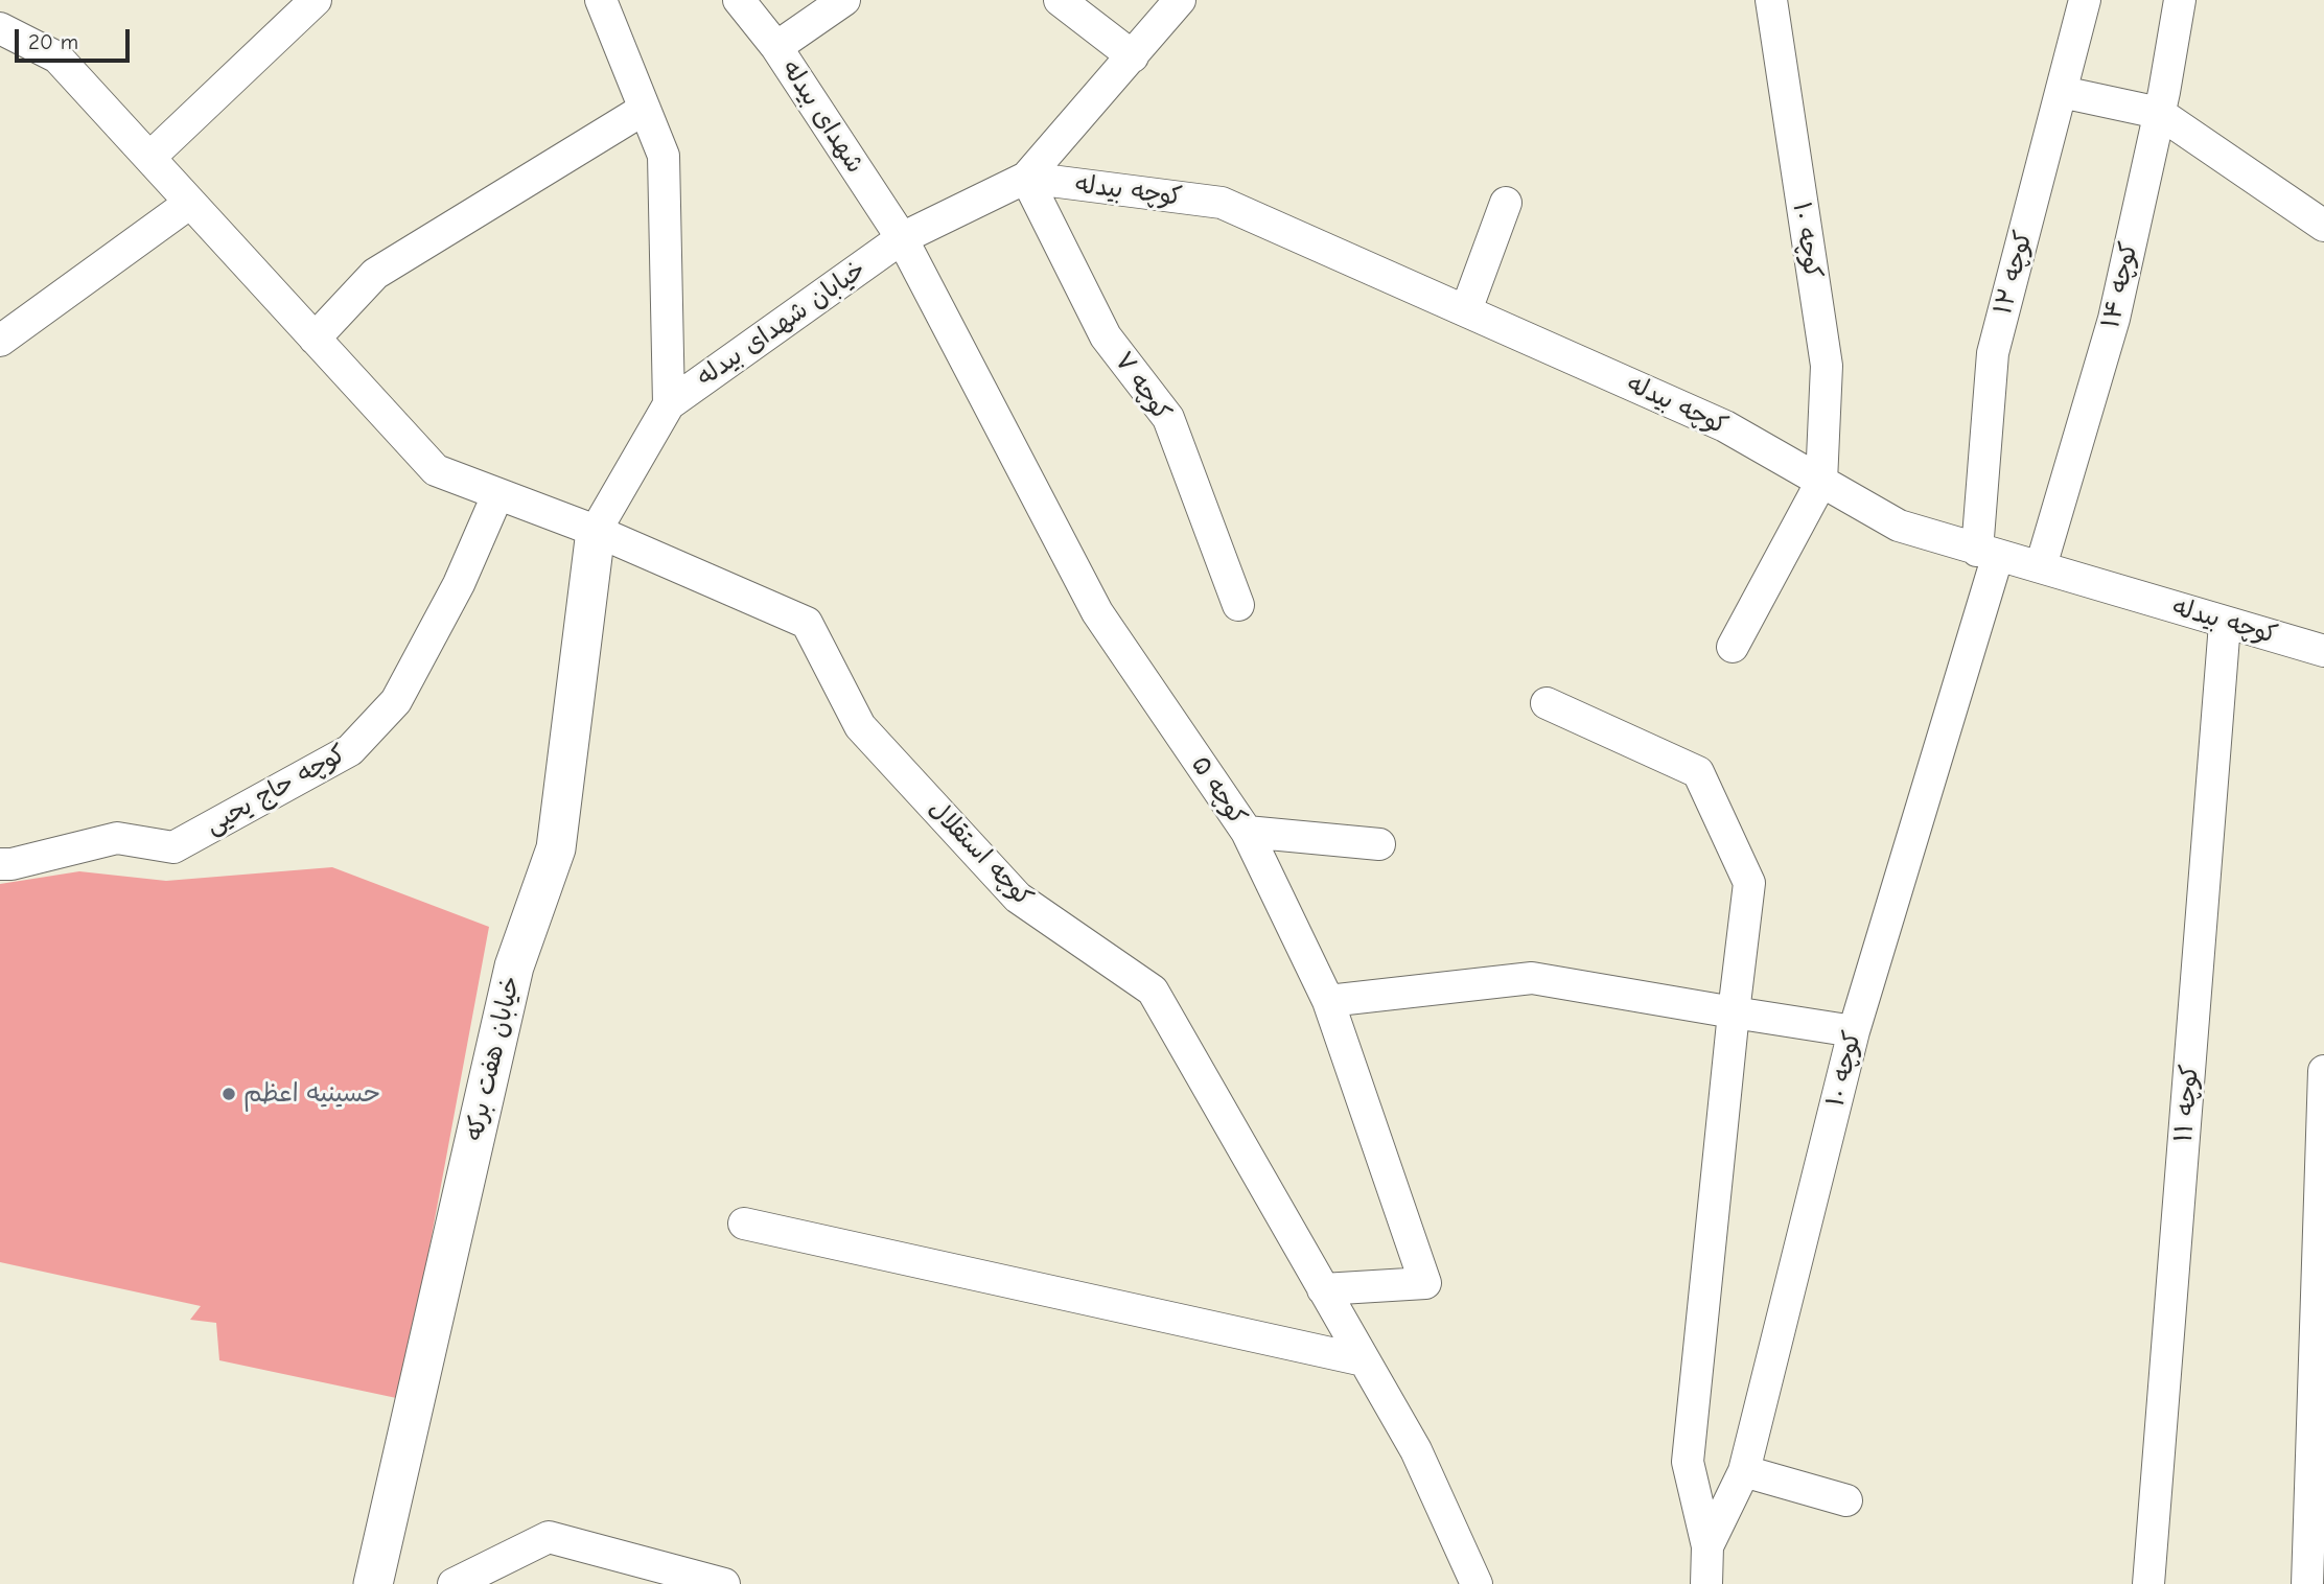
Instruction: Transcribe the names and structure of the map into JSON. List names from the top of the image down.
{
  "streets": {
    "street": [
      "شهدای بیدله",
      "کوچه بیدله",
      "کوچه ۱۰",
      "کوچه ۱۲",
      "کوچه ۱۴",
      "خیابان شهدای بیدله",
      "کوچه ۷",
      "کوچه حاج یحیی",
      "کوچه ۵",
      "کوچه استقلال",
      "خیابان هفت برکه",
      "کوچه ۱۱"
    ]
  },
  "crossings": [
    ["شهدای بیدله", "خیابان شهدای بیدله"],
    ["شهدای بیدله", "کوچه ۵"],
    ["کوچه بیدله", "کوچه ۱۰"],
    ["کوچه بیدله", "کوچه ۱۲"],
    ["کوچه بیدله", "کوچه ۱۴"],
    ["کوچه بیدله", "خیابان شهدای بیدله"],
    ["کوچه بیدله", "کوچه ۷"],
    ["کوچه بیدله", "کوچه ۱۱"],
    ["کوچه ۱۰", "کوچه ۱۲"],
    ["خیابان شهدای بیدله", "کوچه ۷"],
    ["خیابان شهدای بیدله", "کوچه ۵"],
    ["خیابان شهدای بیدله", "کوچه استقلال"],
    ["خیابان شهدای بیدله", "خیابان هفت برکه"],
    ["کوچه حاج یحیی", "کوچه استقلال"],
    ["کوچه ۵", "کوچه استقلال"],
    ["کوچه استقلال", "خیابان هفت برکه"]
  ],
  "places": ["حسینیه اعظم"],
  "scale_bar": "20 m"
}
